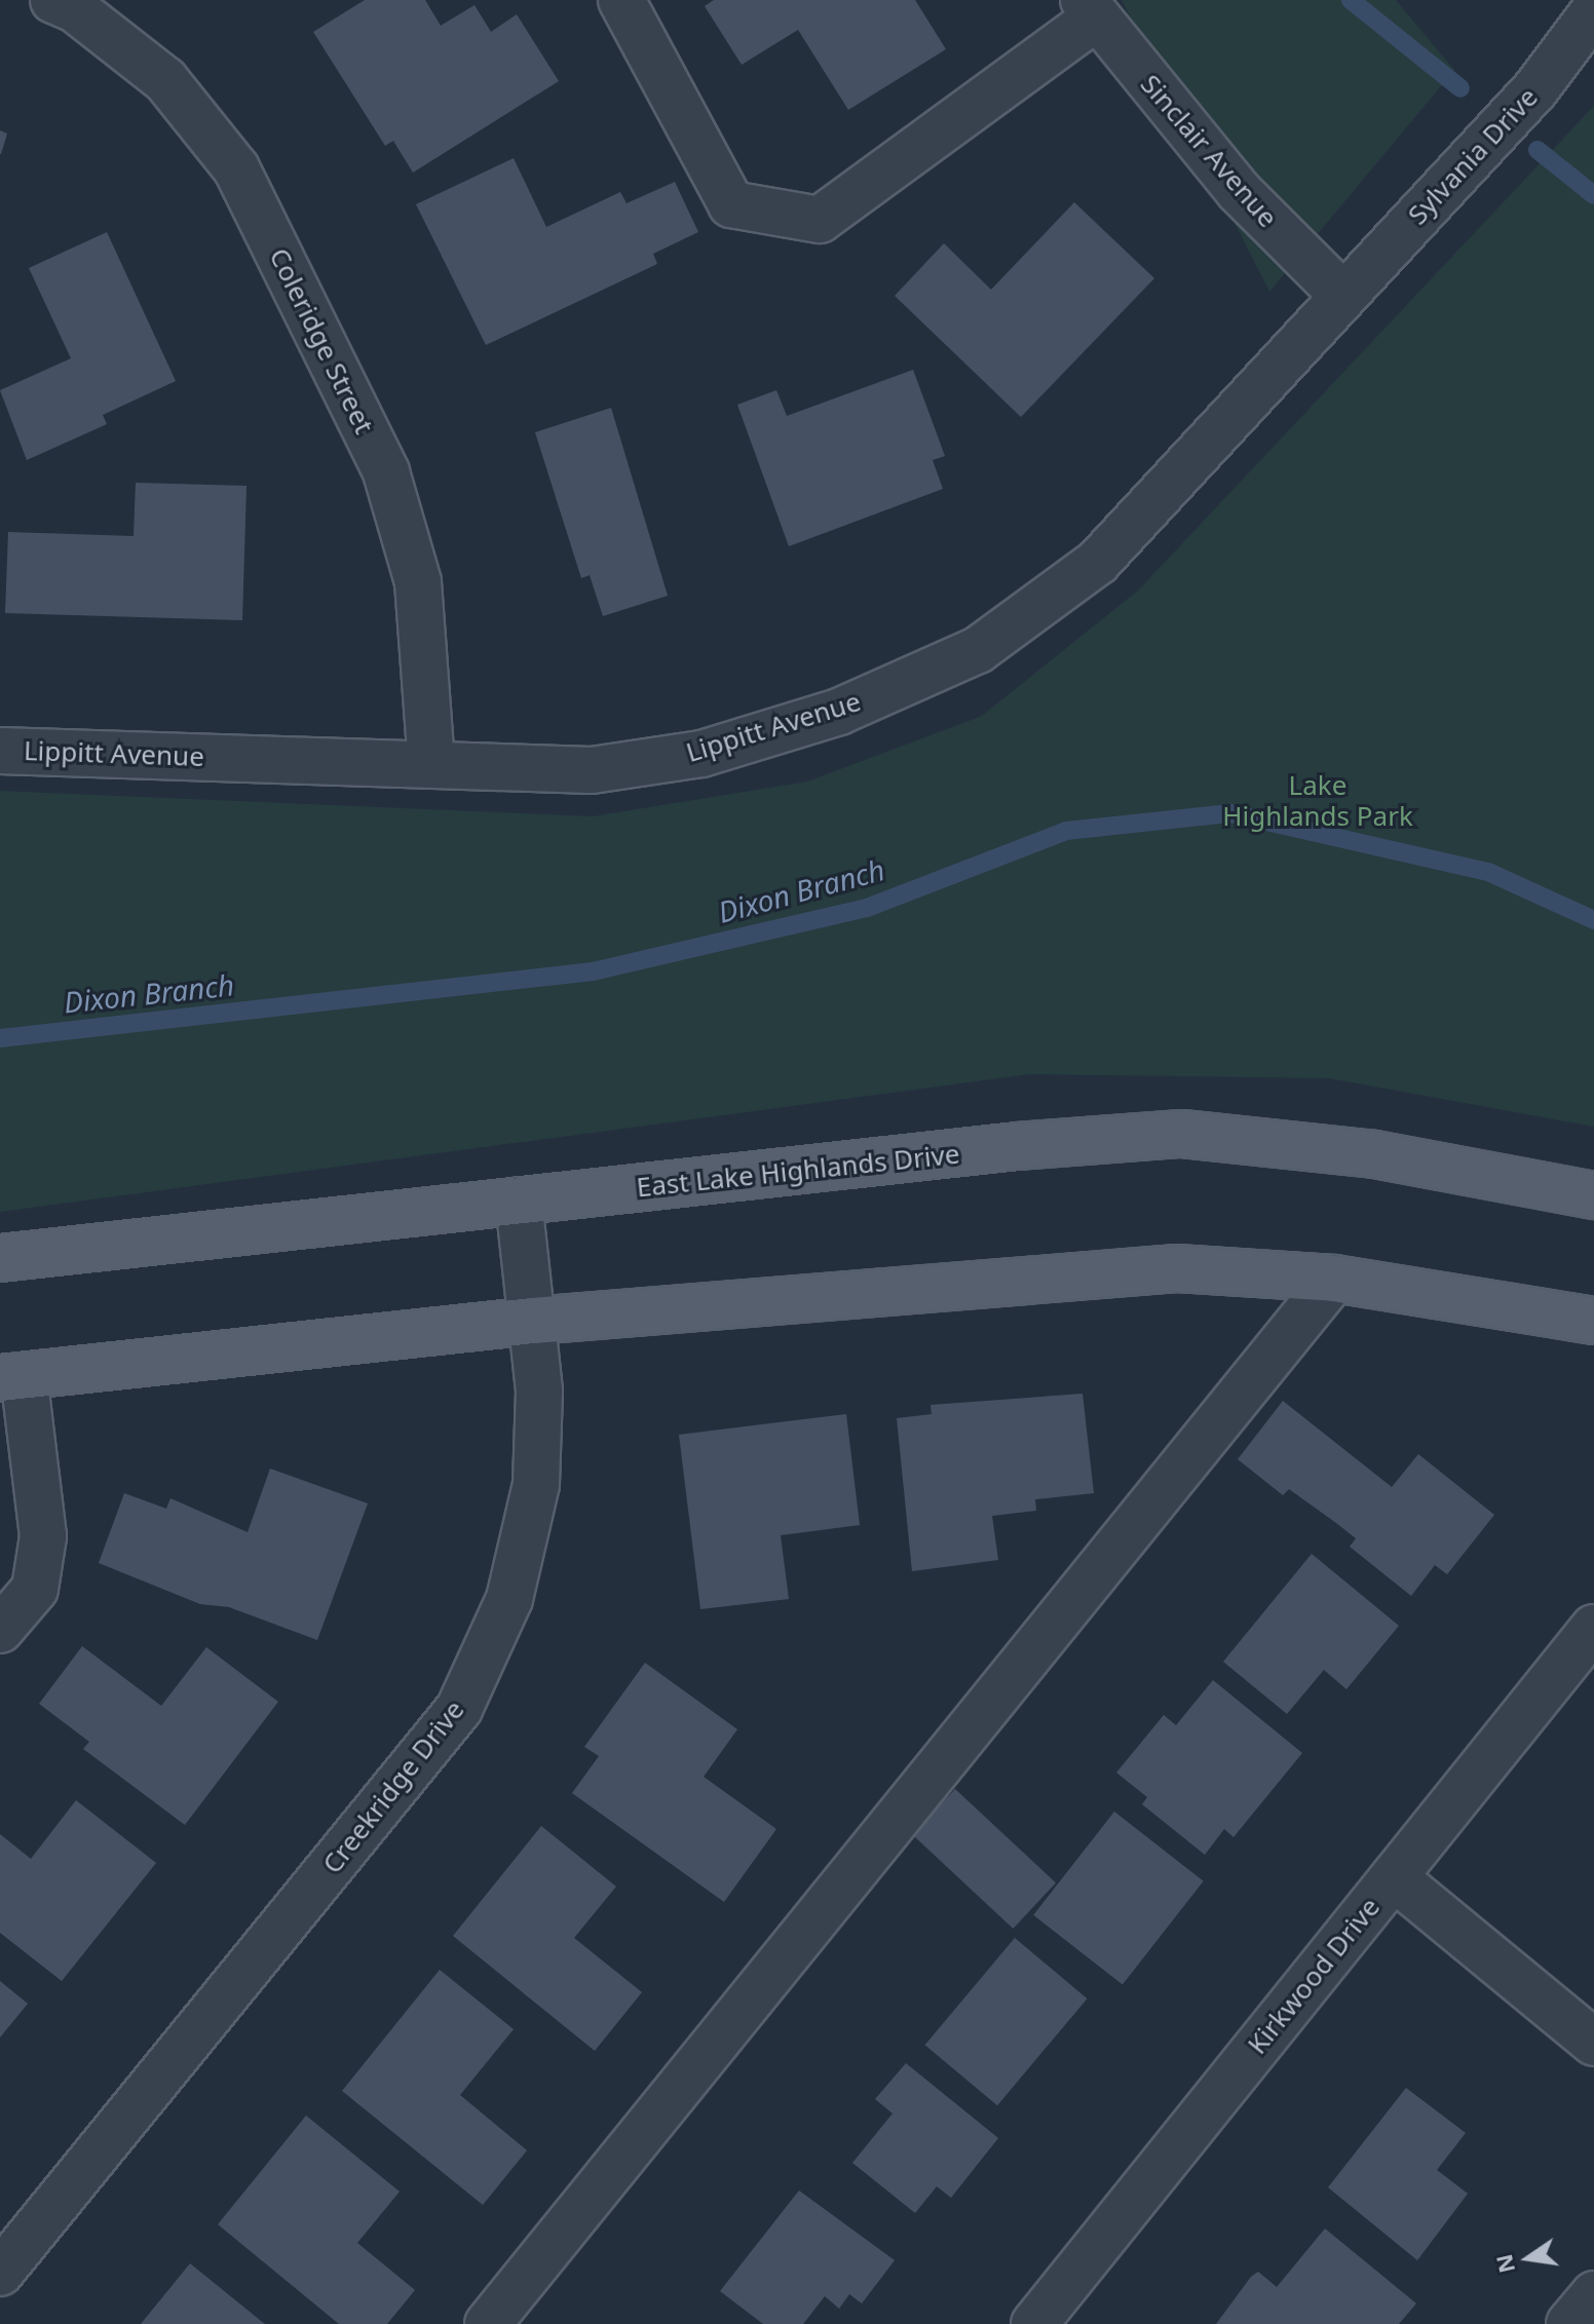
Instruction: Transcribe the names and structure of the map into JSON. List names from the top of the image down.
{
  "streets": {
    "main road": ["East Lake Highlands Drive"],
    "street": [
      "Sinclair Avenue",
      "Sylvania Drive",
      "Coleridge Street",
      "Lippitt Avenue",
      "Creekridge Drive",
      "Kirkwood Drive"
    ]
  },
  "crossings": [
    ["Sinclair Avenue", "Sylvania Drive"],
    ["Sinclair Avenue", "Lippitt Avenue"],
    ["Sylvania Drive", "Lippitt Avenue"],
    ["Coleridge Street", "Lippitt Avenue"],
    ["East Lake Highlands Drive", "Creekridge Drive"]
  ],
  "water": ["Dixon Branch"],
  "parks": ["Lake Highlands Park"],
  "north": "left"
}
